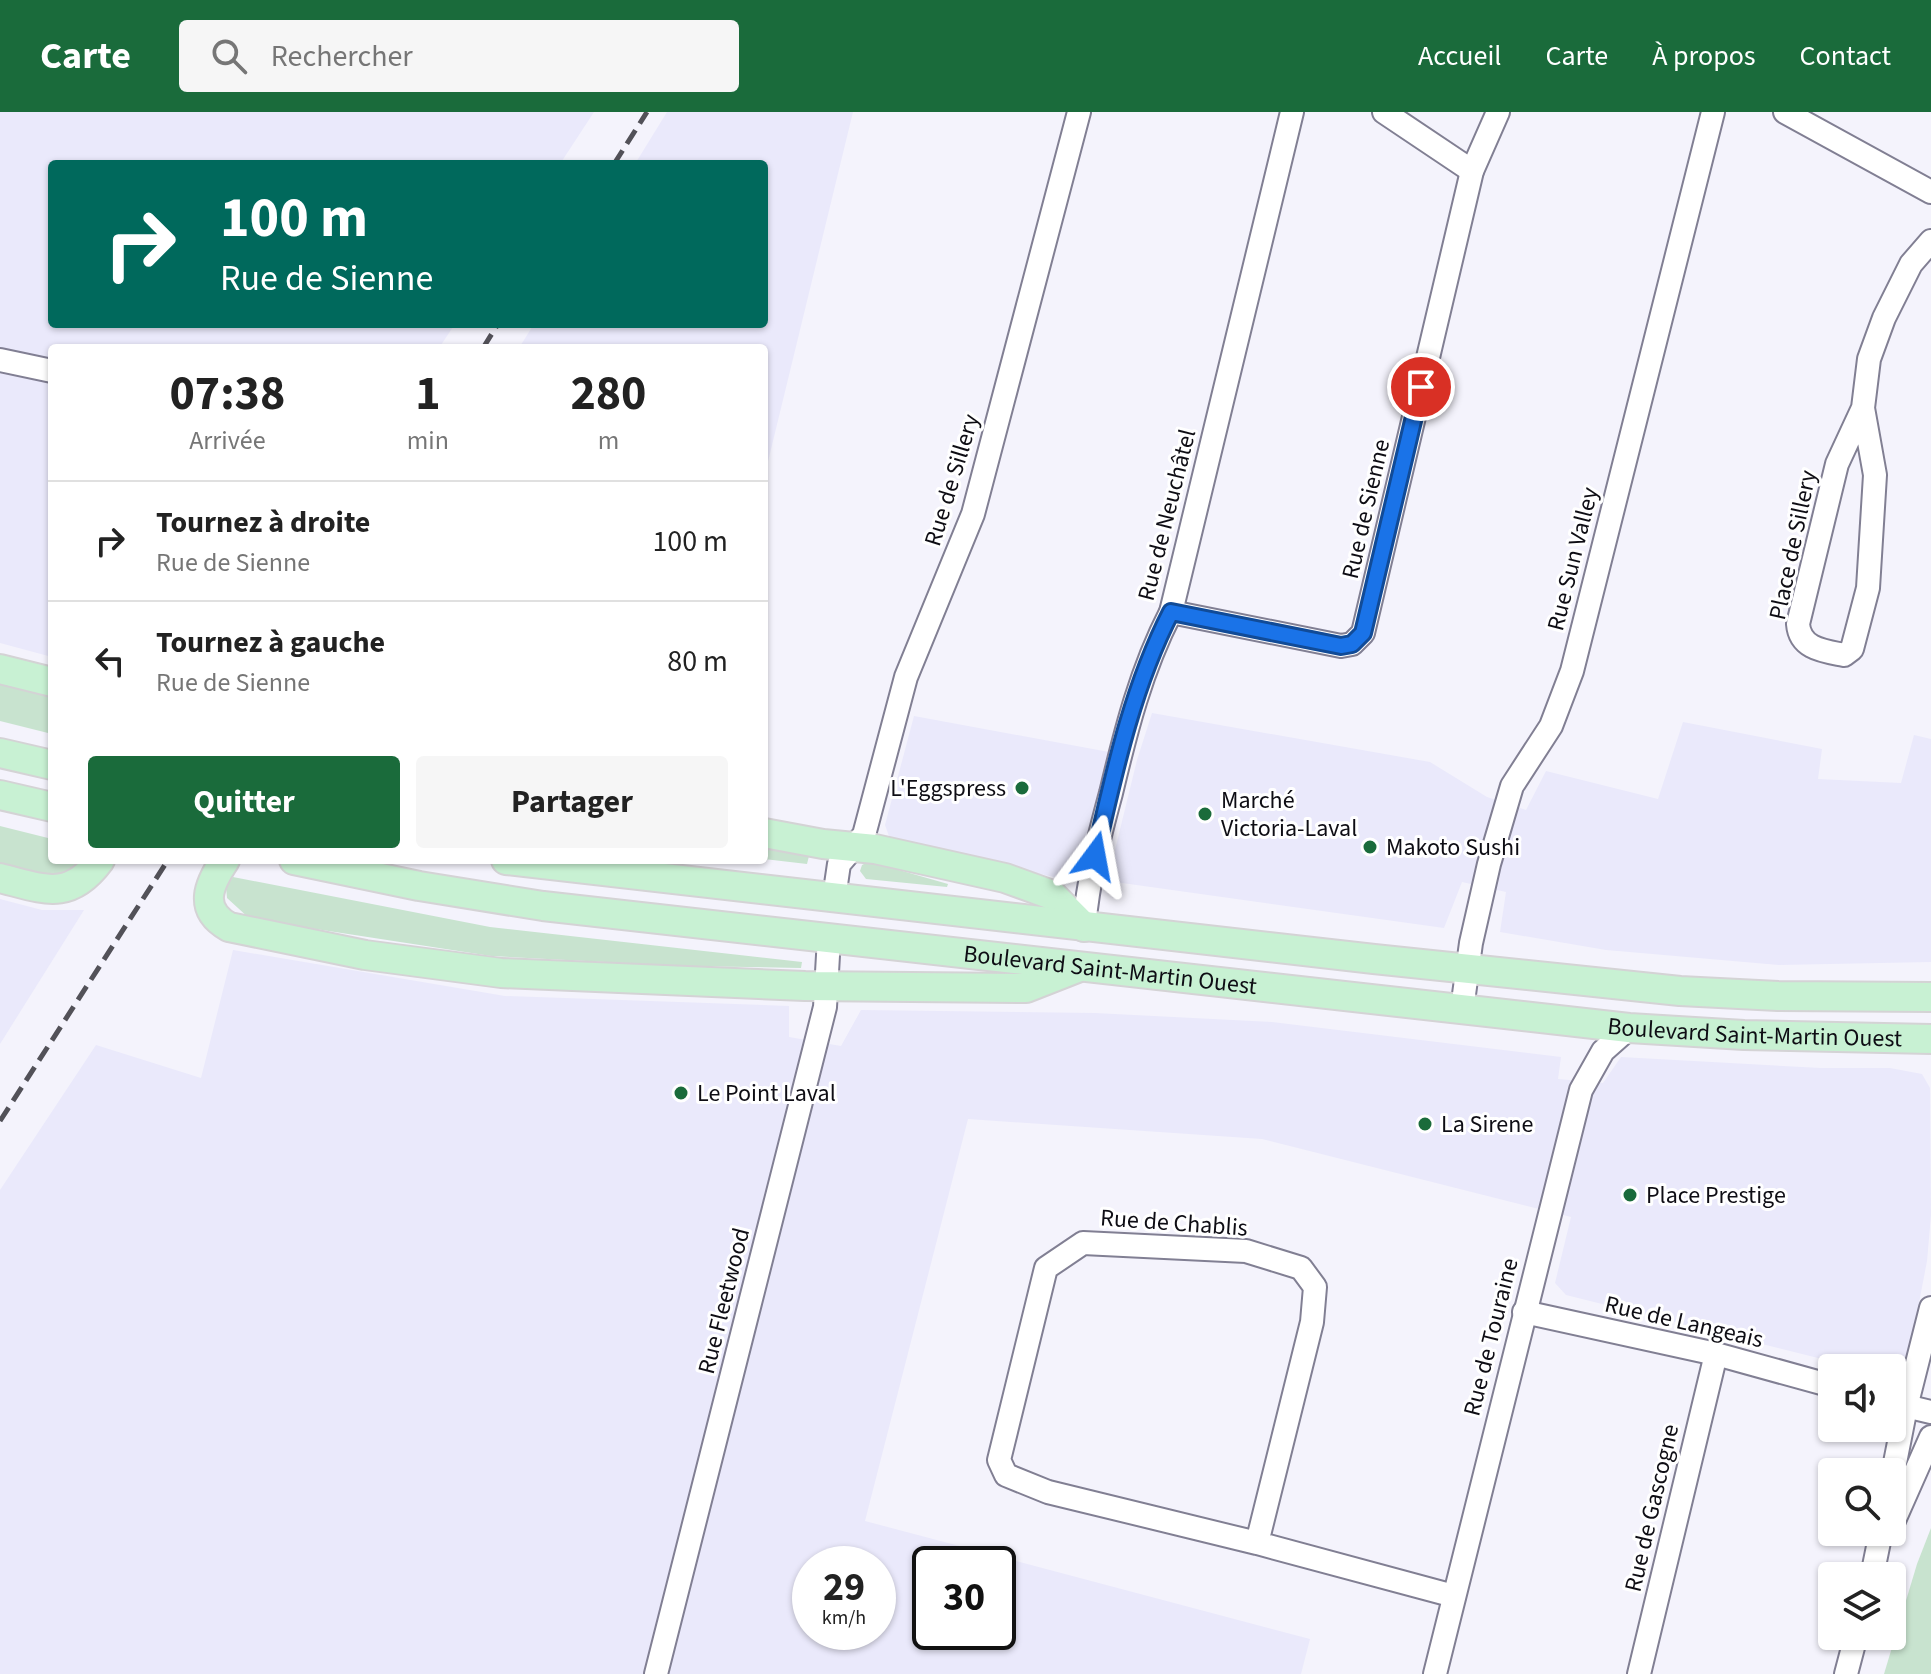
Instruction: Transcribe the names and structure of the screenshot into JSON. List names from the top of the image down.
{
  "streets": {
    "main road": ["Boulevard Saint-Martin Ouest"],
    "street": [
      "Rue de Sillery",
      "Rue de Sienne",
      "Rue de Neuchâtel",
      "Place de Sillery",
      "Rue Sun Valley",
      "Rue de Chablis",
      "Rue Fleetwood",
      "Rue de Langeais",
      "Rue de Touraine",
      "Rue de Gascogne"
    ]
  },
  "crossings": [
    ["Rue de Sillery", "Boulevard Saint-Martin Ouest"],
    ["Rue de Sienne", "Rue de Neuchâtel"],
    ["Rue de Neuchâtel", "Boulevard Saint-Martin Ouest"],
    ["Rue Sun Valley", "Boulevard Saint-Martin Ouest"],
    ["Boulevard Saint-Martin Ouest", "Rue Fleetwood"],
    ["Boulevard Saint-Martin Ouest", "Rue de Touraine"],
    ["Rue de Chablis", "Rue de Touraine"],
    ["Rue de Langeais", "Rue de Touraine"],
    ["Rue de Langeais", "Rue de Gascogne"]
  ],
  "places": [
    "L'Eggspress",
    "Marché Victoria-Laval",
    "Makoto Sushi",
    "Le Point Laval",
    "La Sirene",
    "Place Prestige"
  ],
  "page": {
    "header": "Carte",
    "search": "Rechercher",
    "nav": [
      "Accueil",
      "Carte",
      "À propos",
      "Contact"
    ],
    "turn": ["100 m", "Rue de Sienne"],
    "eta": [
      "07:38",
      "Arrivée",
      "1",
      "min",
      "280",
      "m"
    ],
    "list": [
      {
        "name": "Tournez à droite",
        "note": "Rue de Sienne",
        "value": "100 m"
      },
      {
        "name": "Tournez à gauche",
        "note": "Rue de Sienne",
        "value": "80 m"
      }
    ],
    "buttons": ["Quitter", "Partager"],
    "speed": "29 km/h",
    "limit": "30"
  }
}
